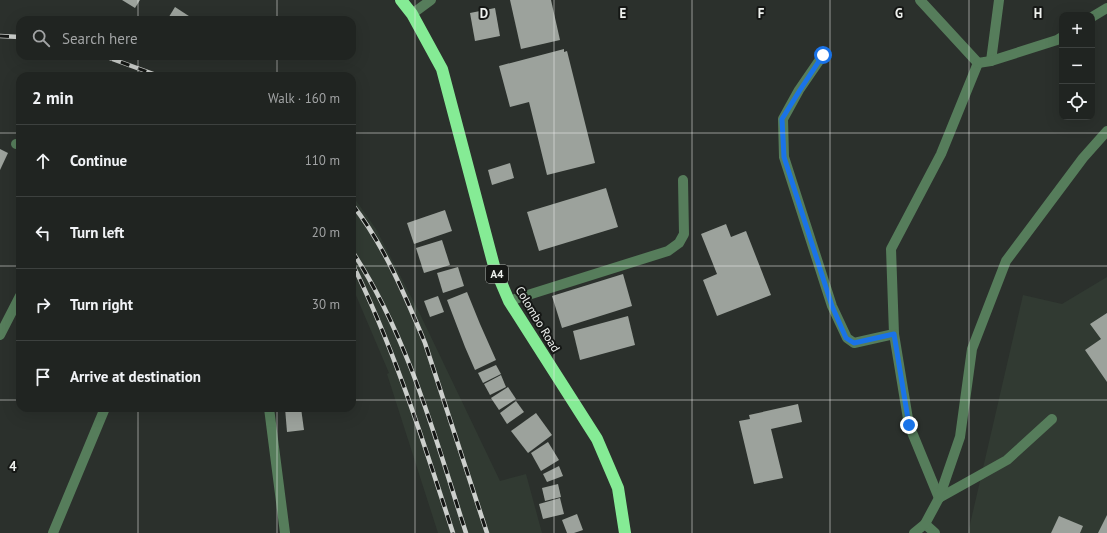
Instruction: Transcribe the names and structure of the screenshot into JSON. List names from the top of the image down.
{
  "streets": {
    "highway": ["A4", "Colombo Road"]
  },
  "page": {
    "map_buttons": ["+", "−"],
    "search": "Search here",
    "heading": ["2 min", "Walk · 160 m"],
    "list": [
      ["Continue", "110 m"],
      ["Turn left", "20 m"],
      ["Turn right", "30 m"],
      "Arrive at destination"
    ]
  },
  "grid": {
    "columns": [
      "D",
      "E",
      "F",
      "G",
      "H"
    ],
    "rows": ["4"]
  }
}
